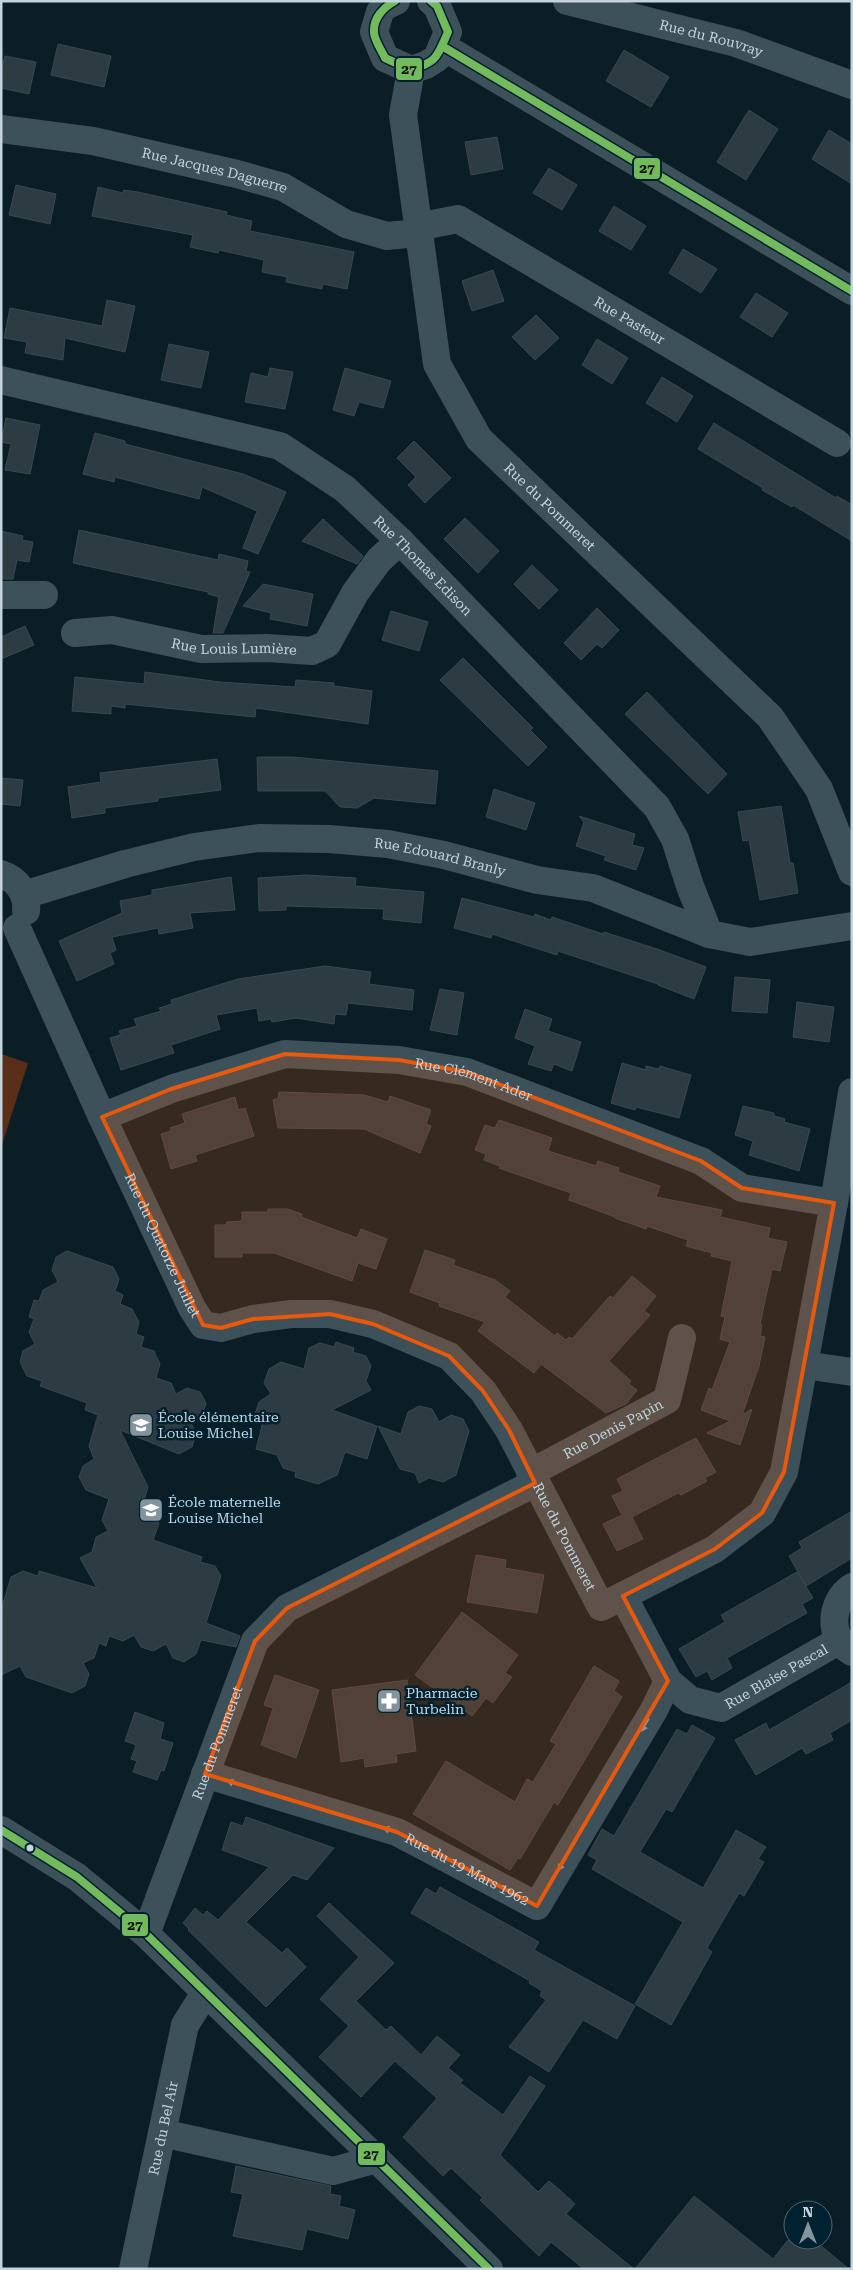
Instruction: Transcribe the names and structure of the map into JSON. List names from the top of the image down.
{
  "streets": {
    "street": [
      "Rue du Rouvray",
      "Rue Jacques Daguerre",
      "Rue Pasteur",
      "Rue du Pommeret",
      "Rue Thomas Edison",
      "Rue Louis Lumière",
      "Rue Edouard Branly",
      "Rue Clément Ader",
      "Rue du Quatorze Juillet",
      "Rue Denis Papin",
      "Rue Blaise Pascal",
      "Rue du 19 Mars 1962",
      "Rue du Bel Air"
    ]
  },
  "crossings": [
    ["Rue Jacques Daguerre", "Rue Pasteur"],
    ["Rue Jacques Daguerre", "Rue du Pommeret"],
    ["Rue Pasteur", "Rue du Pommeret"],
    ["Rue du Pommeret", "Rue Clément Ader"],
    ["Rue du Pommeret", "Rue du Quatorze Juillet"],
    ["Rue du Pommeret", "Rue Denis Papin"],
    ["Rue du Pommeret", "Rue Blaise Pascal"],
    ["Rue du Pommeret", "Rue du 19 Mars 1962"],
    ["Rue Thomas Edison", "Rue Louis Lumière"],
    ["Rue Thomas Edison", "Rue Edouard Branly"],
    ["Rue Clément Ader", "Rue du Quatorze Juillet"],
    ["Rue du Quatorze Juillet", "Rue Denis Papin"],
    ["Rue Blaise Pascal", "Rue du 19 Mars 1962"]
  ],
  "places": {
    "school or university": ["École élémentaire Louise Michel", "École maternelle Louise Michel"],
    "pharmacy": ["Pharmacie Turbelin"]
  },
  "lines": ["transit line 27"],
  "north": "top"
}
